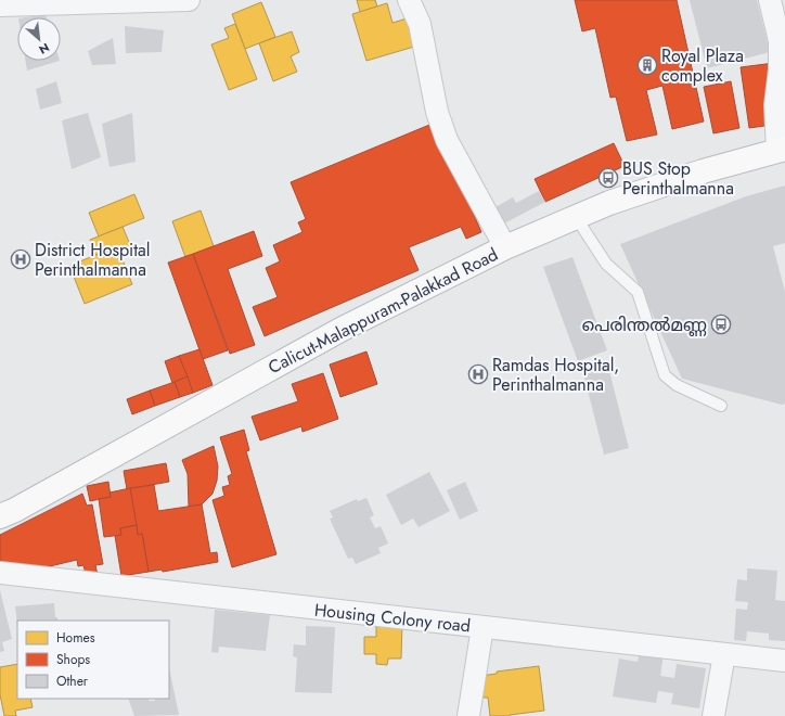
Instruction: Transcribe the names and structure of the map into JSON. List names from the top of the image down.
{
  "streets": {
    "highway": ["Calicut-Malappuram-Palakkad Road"],
    "street": ["Housing Colony road"]
  },
  "places": {
    "building": ["Royal Plaza complex"],
    "bus stop": ["BUS Stop Perinthalmanna", "പെരിന്തൽമണ്ണ"],
    "hospital": ["District Hospital Perinthalmanna", "Ramdas Hospital, Perinthalmanna"]
  },
  "legend": ["Homes", "Shops", "Other"],
  "north": "bottom right"
}
